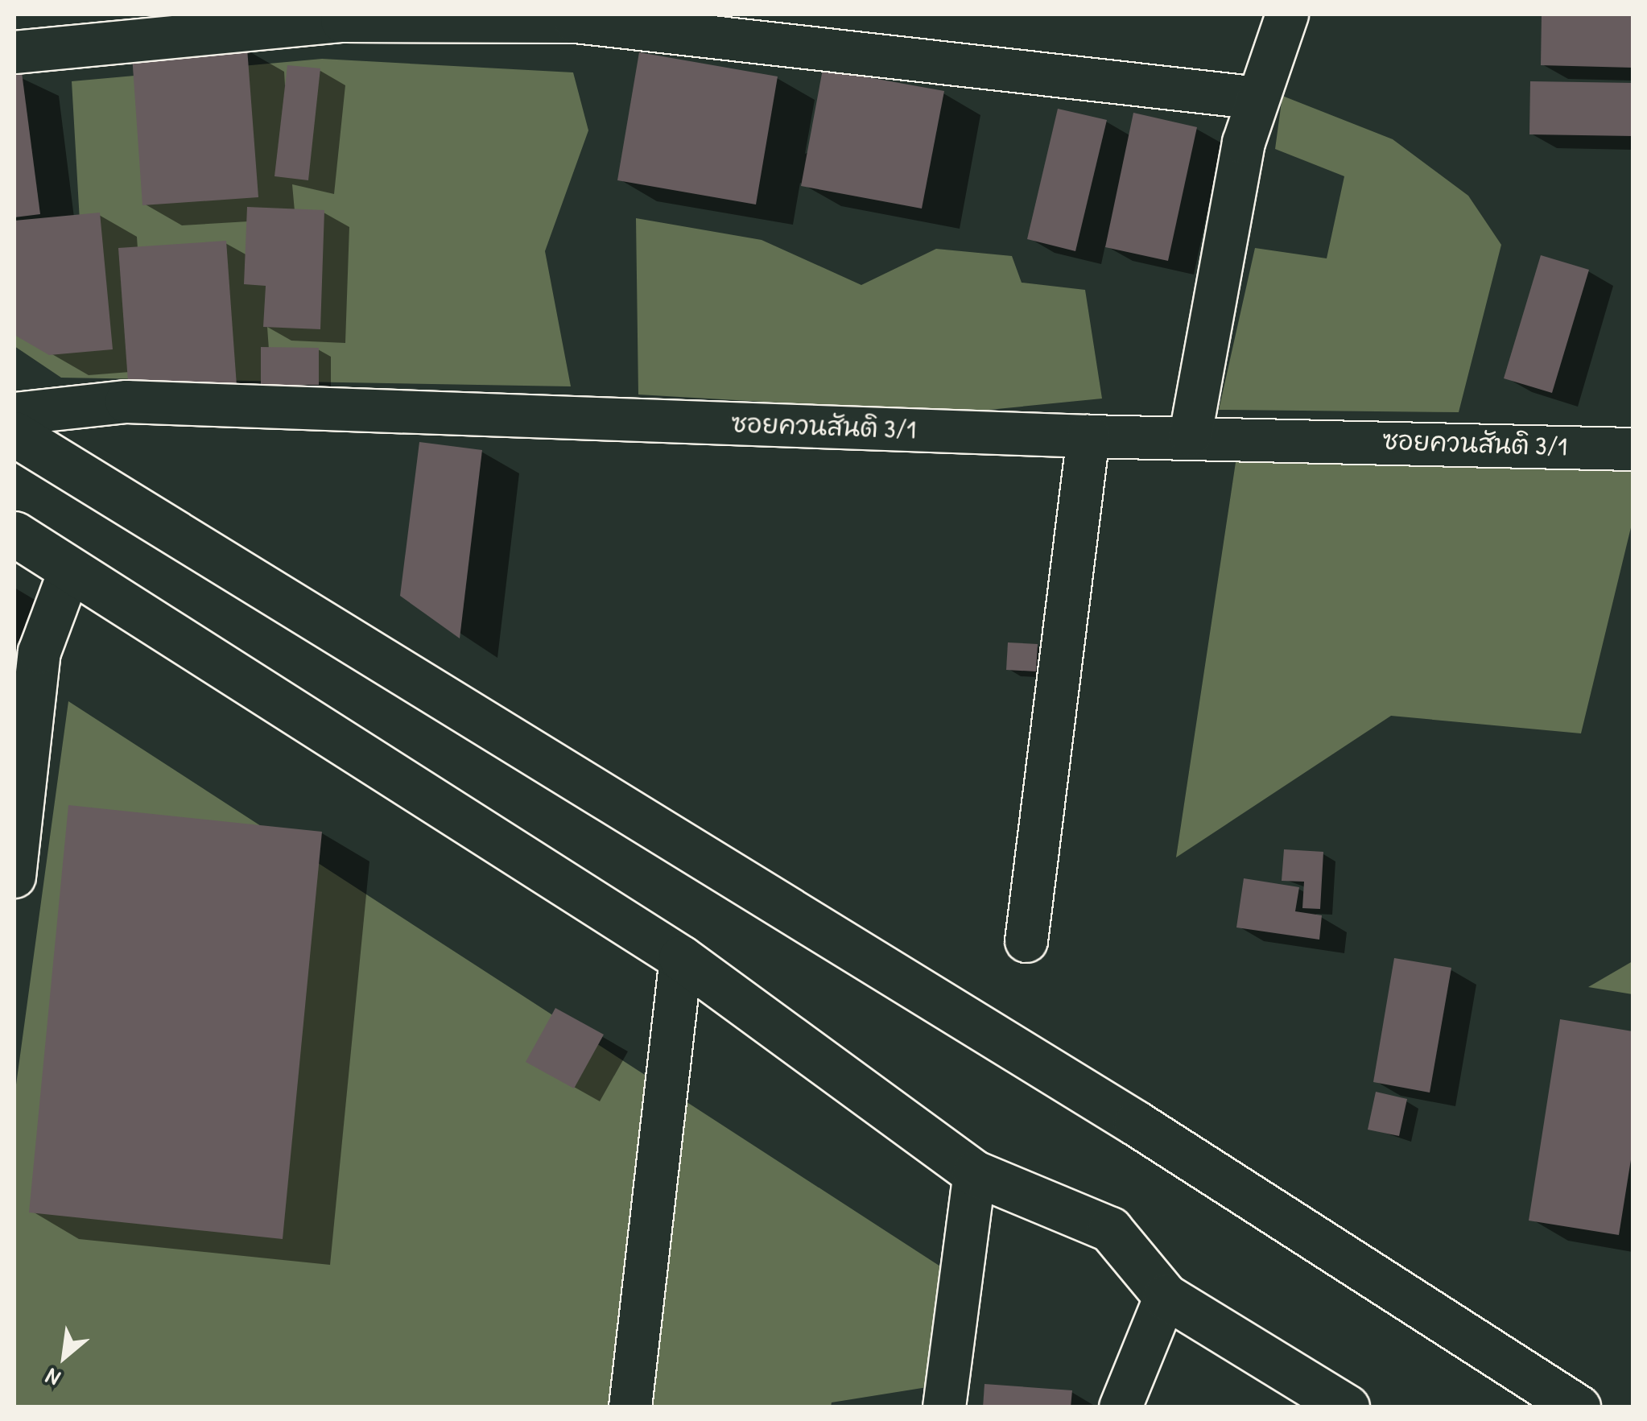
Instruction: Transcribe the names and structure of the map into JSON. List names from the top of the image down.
{
  "streets": {
    "street": ["ซอยควนสันติ 3/1"]
  },
  "north": "bottom left"
}
